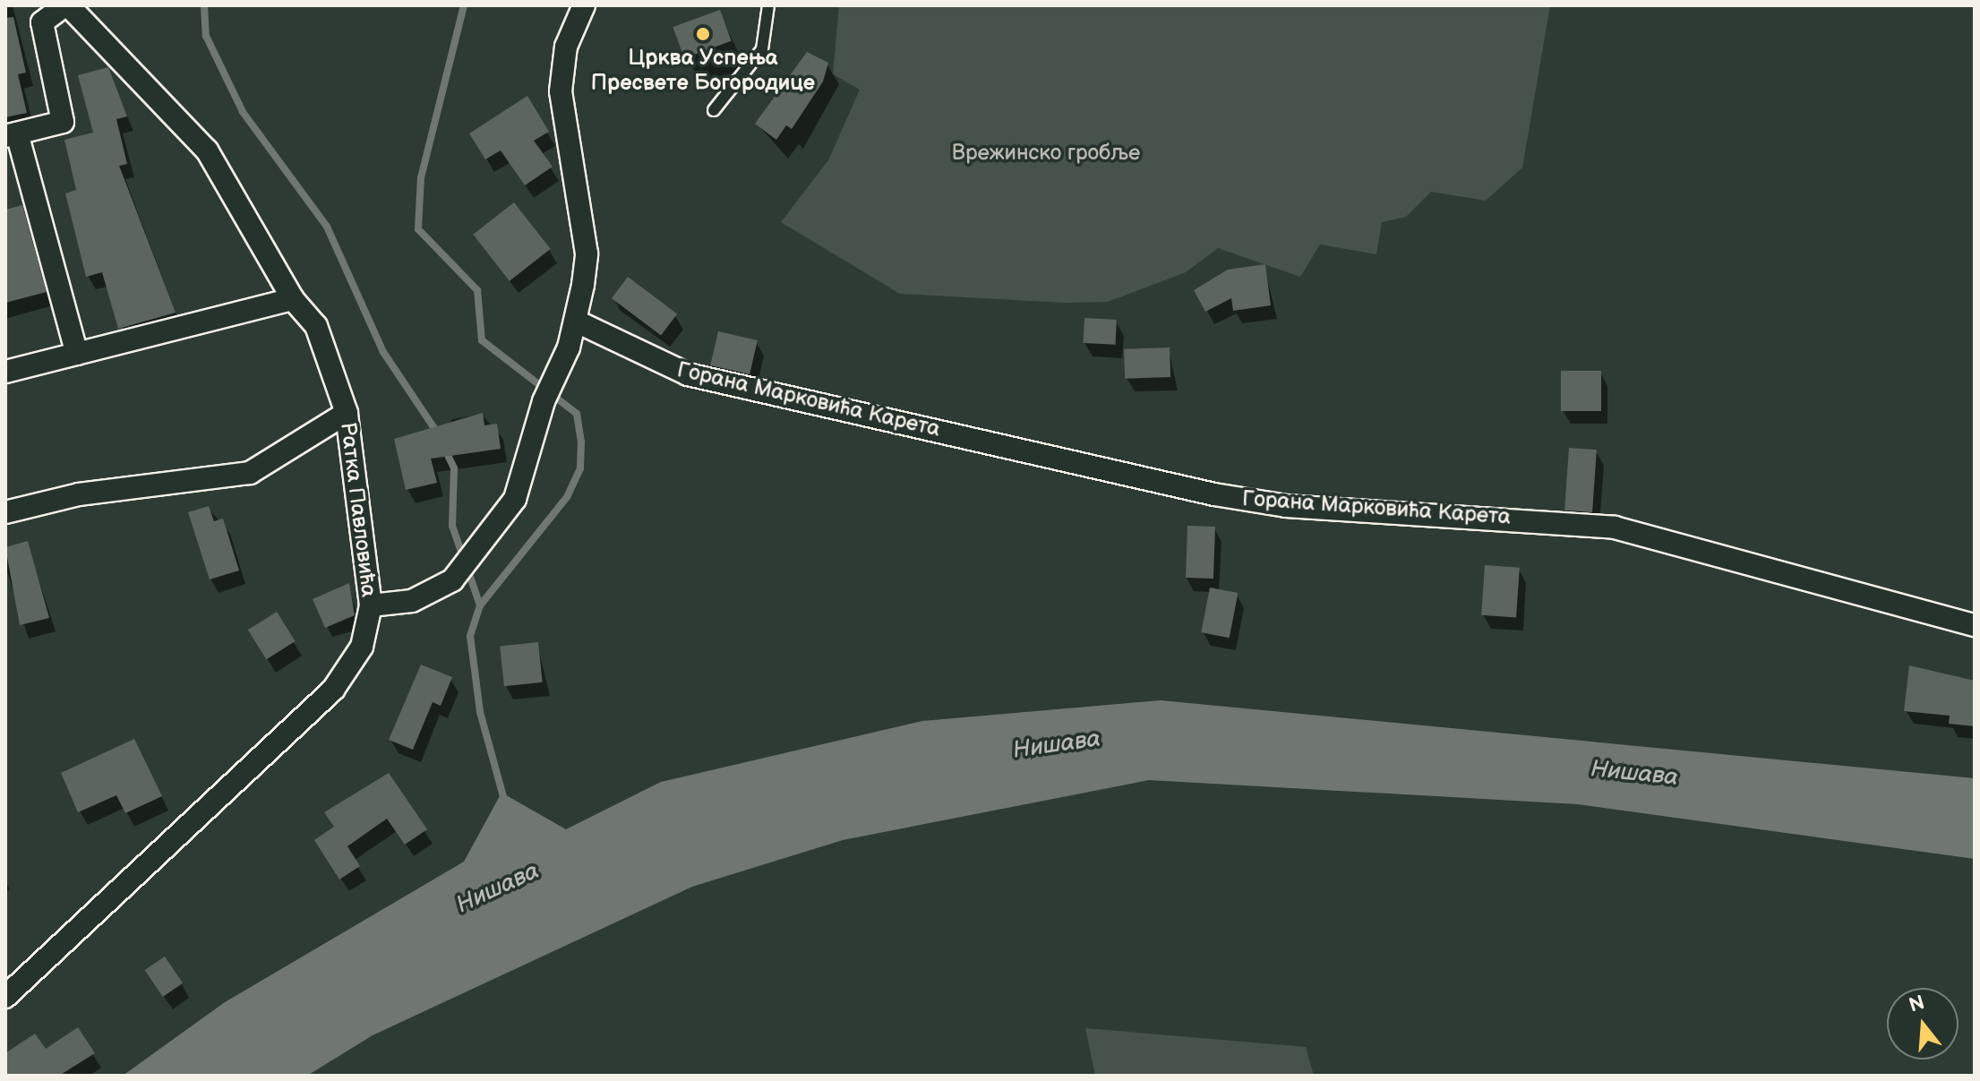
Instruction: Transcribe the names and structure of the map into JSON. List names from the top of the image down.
{
  "streets": {
    "street": ["Горана Марковића Карета", "Ратка Павловића"]
  },
  "water": ["Нишава"],
  "parks": ["Врежинско гробље"],
  "places": ["Црква Успења Пресвете Богородице"],
  "north": "top"
}
